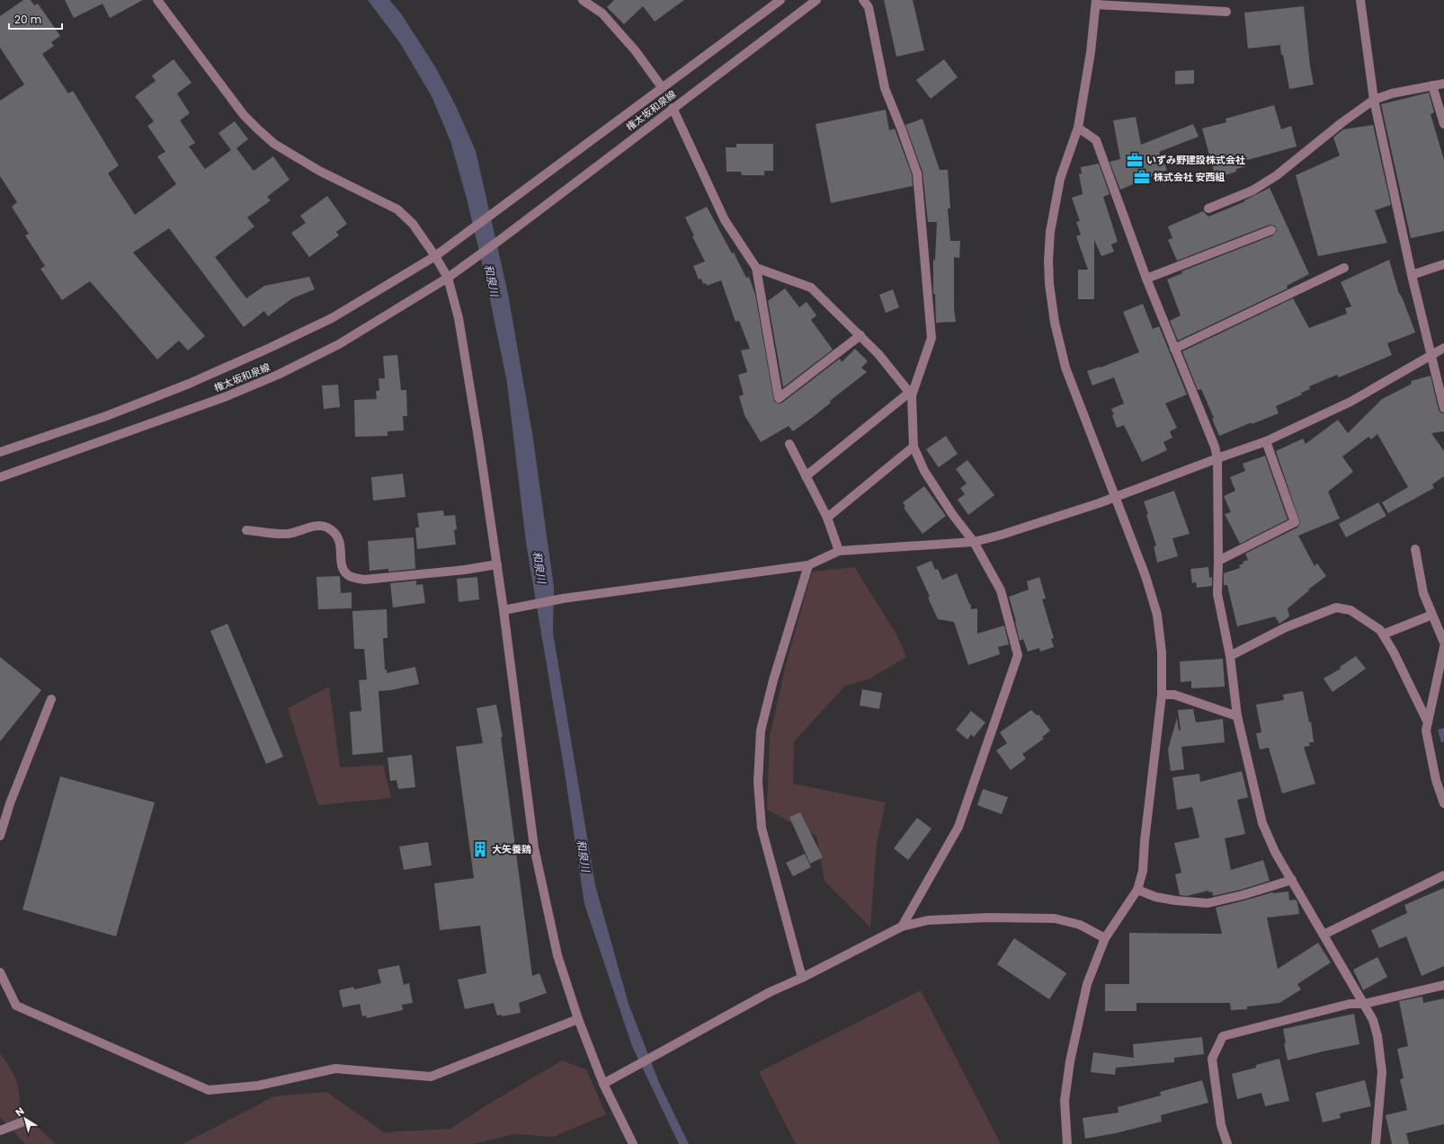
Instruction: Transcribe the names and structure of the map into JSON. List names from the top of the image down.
{
  "streets": {
    "street": ["権太坂和泉線"]
  },
  "water": ["和泉川"],
  "places": {
    "office": ["いずみ野建設株式会社", "株式会社 安西組"],
    "building": ["大矢養鶏"]
  },
  "scale_bar": "20 m",
  "north": "top left"
}
